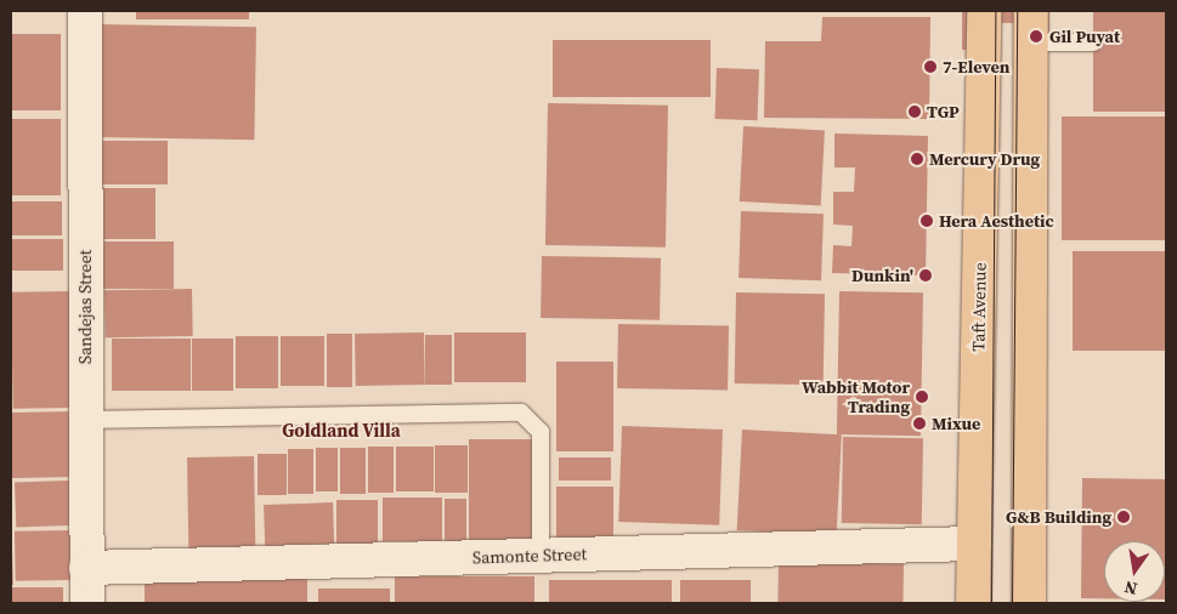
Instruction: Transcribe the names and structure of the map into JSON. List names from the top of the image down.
{
  "streets": {
    "main road": ["Taft Avenue"],
    "street": ["Sandejas Street", "Samonte Street"]
  },
  "crossings": [
    ["Sandejas Street", "Samonte Street"],
    ["Taft Avenue", "Samonte Street"]
  ],
  "districts": ["Goldland Villa"],
  "places": [
    "Gil Puyat",
    "7-Eleven",
    "TGP",
    "Mercury Drug",
    "Hera Aesthetic",
    "Dunkin'",
    "Wabbit Motor Trading",
    "Mixue",
    "G&B Building"
  ],
  "north": "bottom"
}
